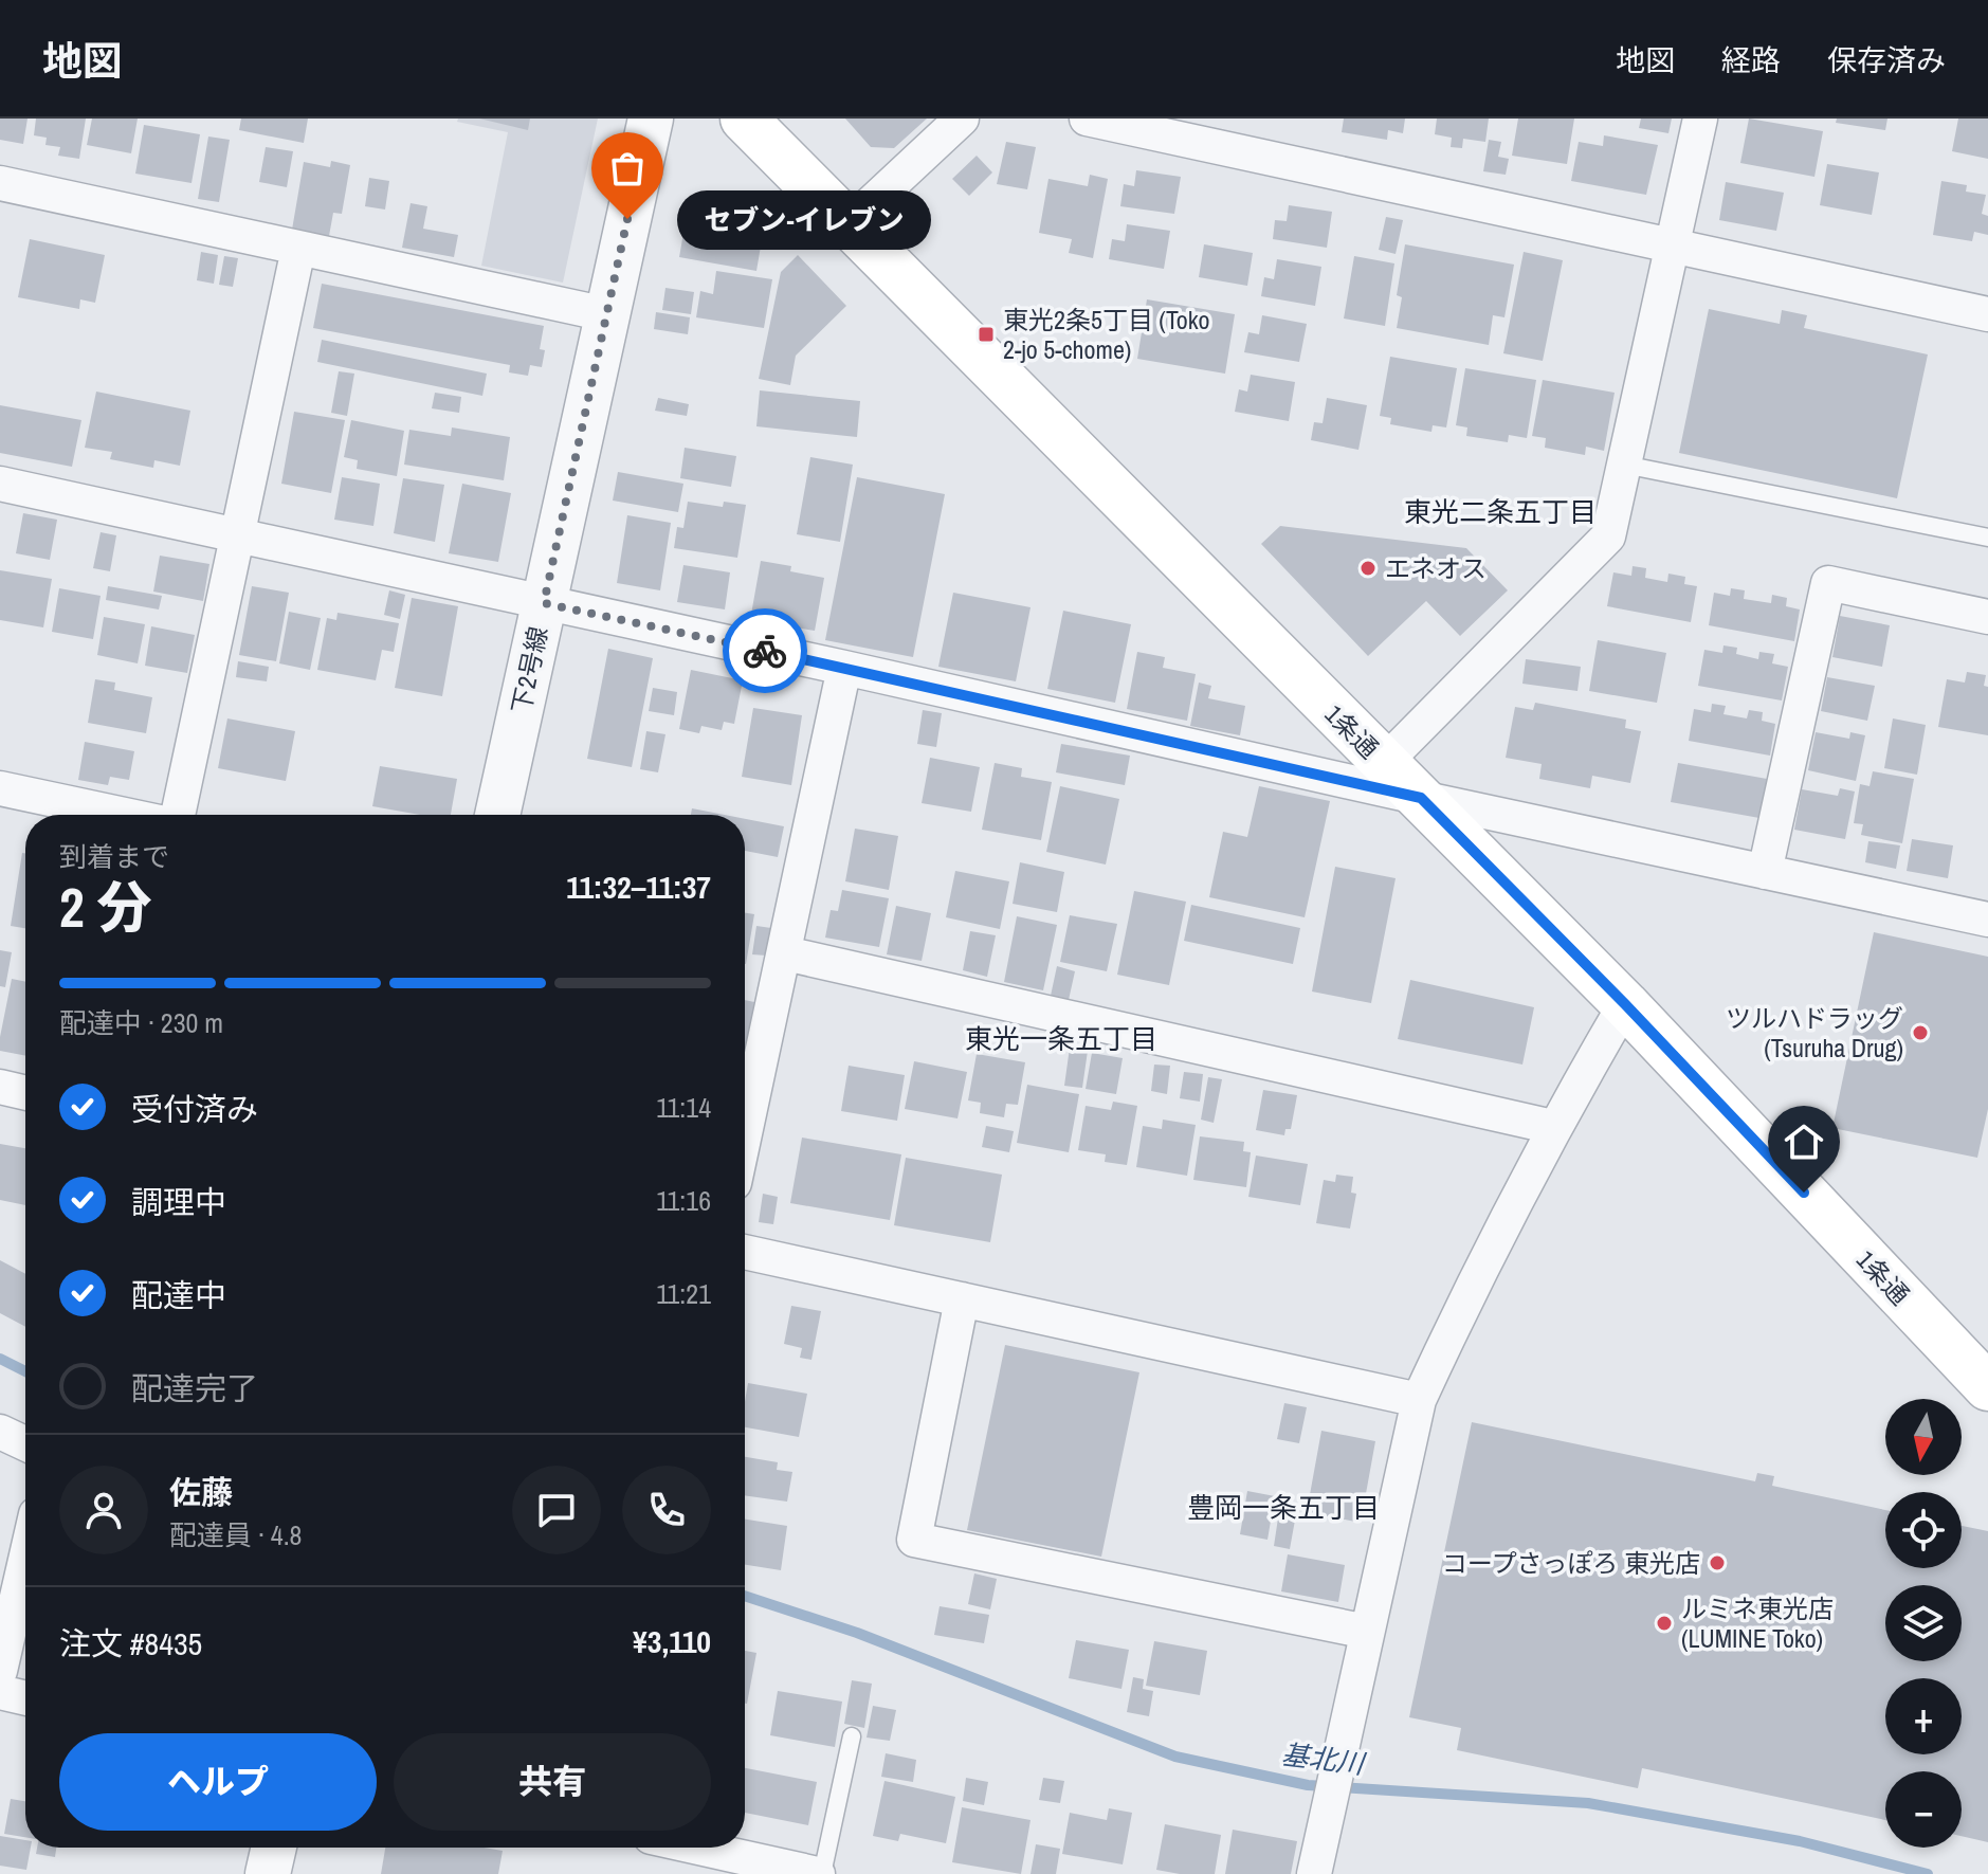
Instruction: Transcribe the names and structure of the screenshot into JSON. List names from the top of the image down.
{
  "streets": {
    "main road": ["1条通"],
    "street": ["下2号線"]
  },
  "districts": ["東光二条五丁目", "東光一条五丁目", "豊岡一条五丁目"],
  "water": ["基北川"],
  "places": {
    "other": [
      "セブン-イレブン",
      "エネオス",
      "ツルハドラッグ (Tsuruha Drug)",
      "コープさっぽろ 東光店",
      "ルミネ東光店 (LUMINE Toko)"
    ],
    "transit": ["東光2条5丁目 (Toko 2-jo 5-chome)"]
  },
  "north": "bottom",
  "page": {
    "header": "地図",
    "nav": ["地図", "経路", "保存済み"],
    "bubble": "セブン-イレブン",
    "heading": ["2 分", "到着まで", "11:32–11:37"],
    "panel": [
      "佐藤",
      "配達員 · 4.8",
      "注文 #8435",
      "¥3,110"
    ],
    "bar": "配達中 · 230 m",
    "list": [
      ["受付済み", "11:14"],
      ["調理中", "11:16"],
      ["配達中", "11:21"],
      "配達完了"
    ],
    "map_buttons": ["+", "−"],
    "buttons": ["ヘルプ", "共有"]
  }
}
